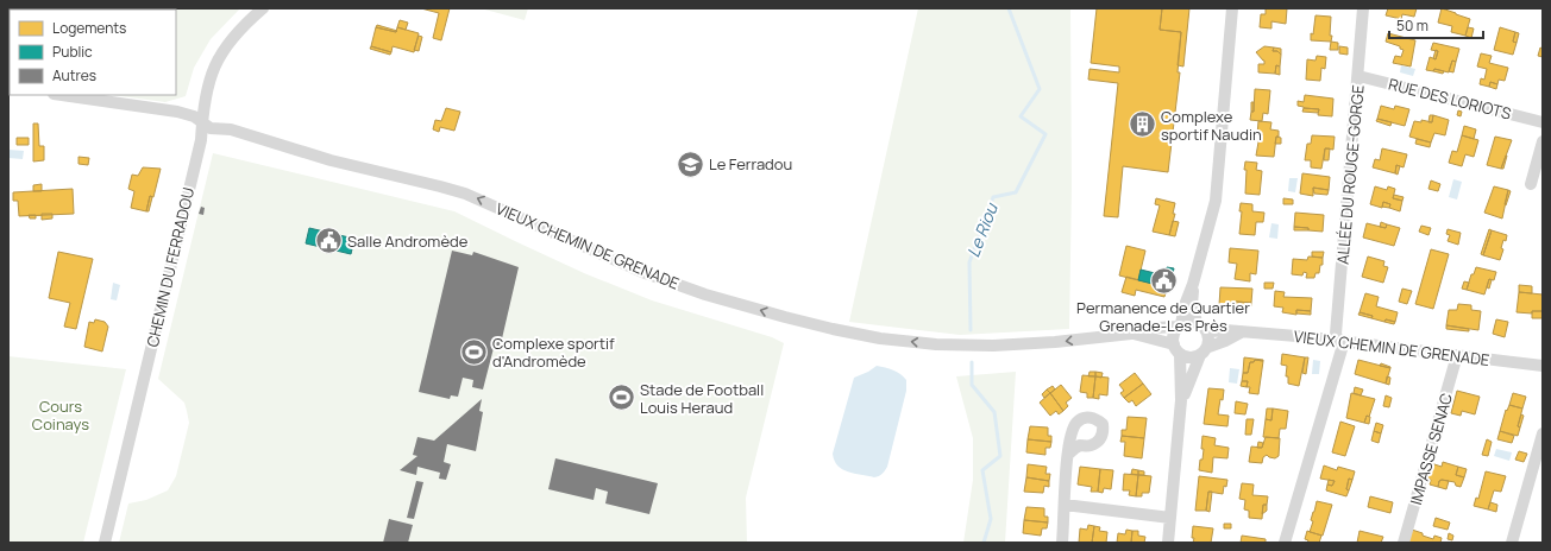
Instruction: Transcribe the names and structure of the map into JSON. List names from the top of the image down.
{
  "streets": {
    "street": [
      "RUE DES LORIOTS",
      "ALLÉE DU ROUGE-GORGE",
      "VIEUX CHEMIN DE GRENADE",
      "CHEMIN DU FERRADOU",
      "IMPASSE SENAC"
    ]
  },
  "crossings": [
    ["RUE DES LORIOTS", "ALLÉE DU ROUGE-GORGE"],
    ["ALLÉE DU ROUGE-GORGE", "VIEUX CHEMIN DE GRENADE"],
    ["VIEUX CHEMIN DE GRENADE", "CHEMIN DU FERRADOU"],
    ["VIEUX CHEMIN DE GRENADE", "IMPASSE SENAC"]
  ],
  "one_way": ["VIEUX CHEMIN DE GRENADE"],
  "water": ["Le Riou"],
  "parks": ["Cours Coinays"],
  "places": {
    "building": ["Complexe sportif Naudin"],
    "school or university": ["Le Ferradou"],
    "public building": ["Salle Andromède", "Permanence de Quartier Grenade-Les Près"],
    "sports": ["Complexe sportif d'Andromède", "Stade de Football Louis Heraud"]
  },
  "legend": ["Logements", "Public", "Autres"],
  "scale_bar": "50 m"
}
